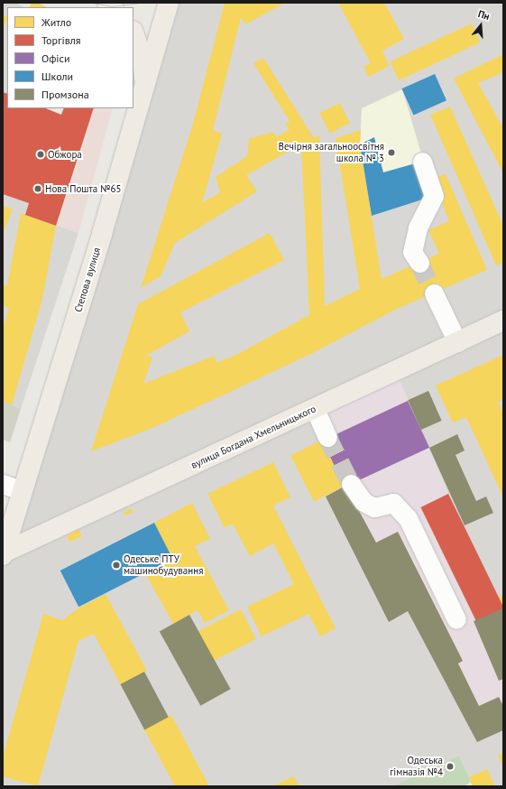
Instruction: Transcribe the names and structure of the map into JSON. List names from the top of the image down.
{
  "streets": {
    "main road": ["Степова вулиця", "вулиця Богдана Хмельницького"]
  },
  "crossings": [
    ["Степова вулиця", "вулиця Богдана Хмельницького"]
  ],
  "places": [
    "Вечірня загальноосвітня школа № 3",
    "Обжора",
    "Нова Пошта №65",
    "Одеське ПТУ машинобудування",
    "Одеська гімназія №4"
  ],
  "legend": [
    "Житло",
    "Торгівля",
    "Офіси",
    "Школи",
    "Промзона"
  ],
  "north": "top"
}
